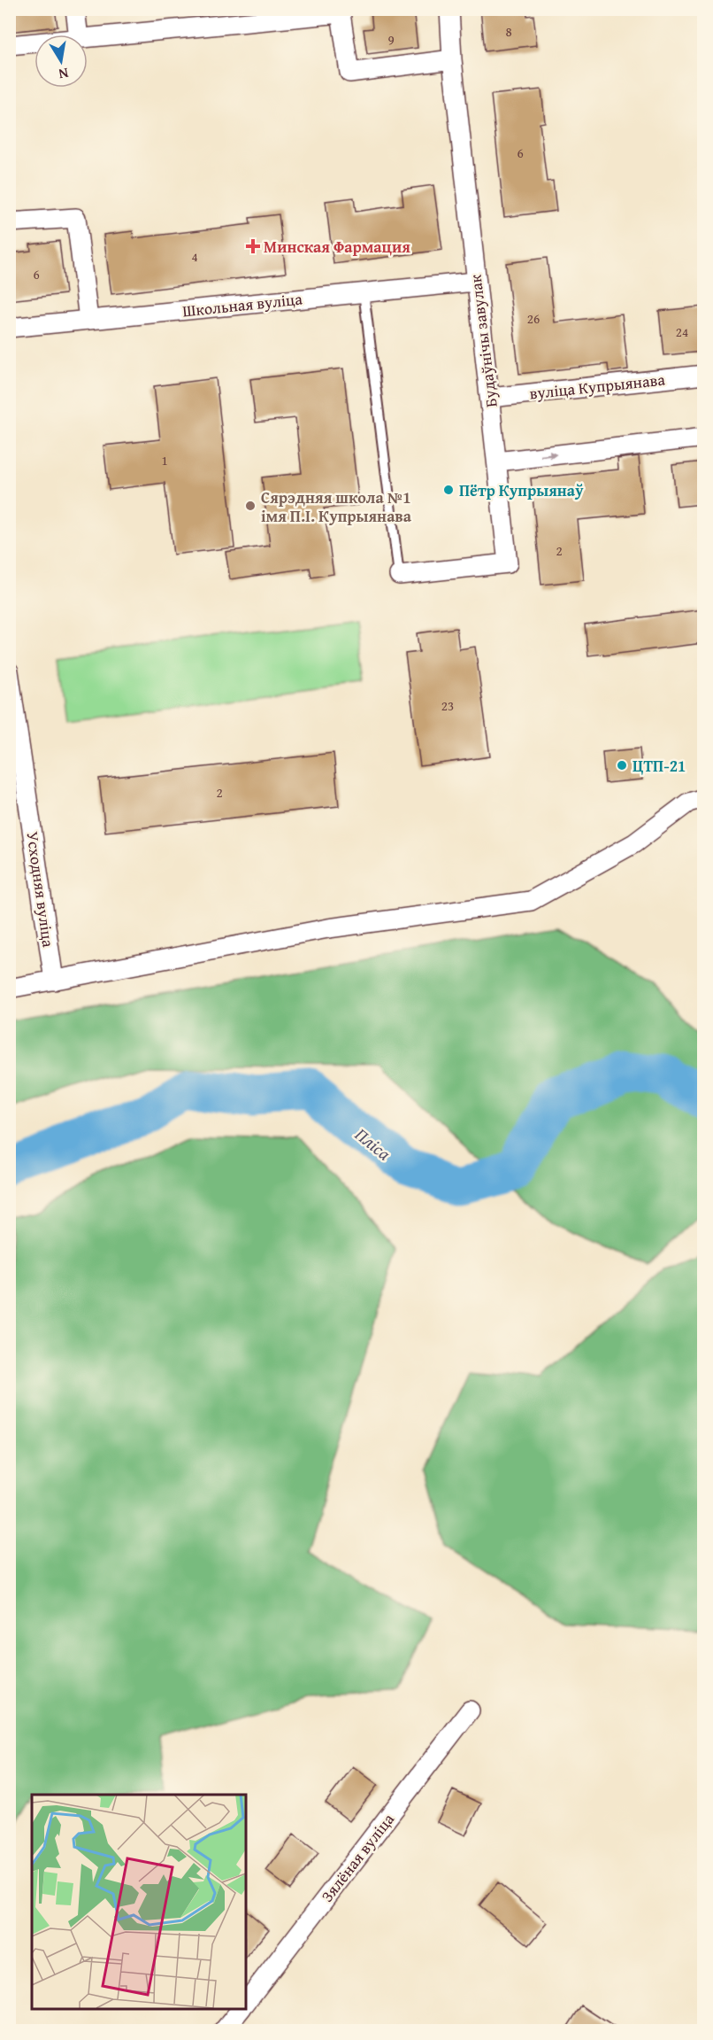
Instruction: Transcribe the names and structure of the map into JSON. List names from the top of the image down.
{
  "streets": {
    "street": [
      "Школьная вуліца",
      "Будаўнічы завулак",
      "вуліца Купрыянава",
      "Усходняя вуліца",
      "Зялёная вуліца"
    ]
  },
  "crossings": [
    ["Школьная вуліца", "Будаўнічы завулак"],
    ["Будаўнічы завулак", "вуліца Купрыянава"]
  ],
  "water": ["Пліса"],
  "places": {
    "health": ["Минская Фармация"],
    "other": ["Пётр Купрыянаў", "Сярэдняя школа №1 імя П.І. Купрыянава", "ЦТП-21"]
  },
  "house_numbers": [
    "8",
    "9",
    "6",
    "4",
    "6",
    "26",
    "24",
    "1",
    "2",
    "23",
    "2"
  ],
  "north": "bottom"
}
